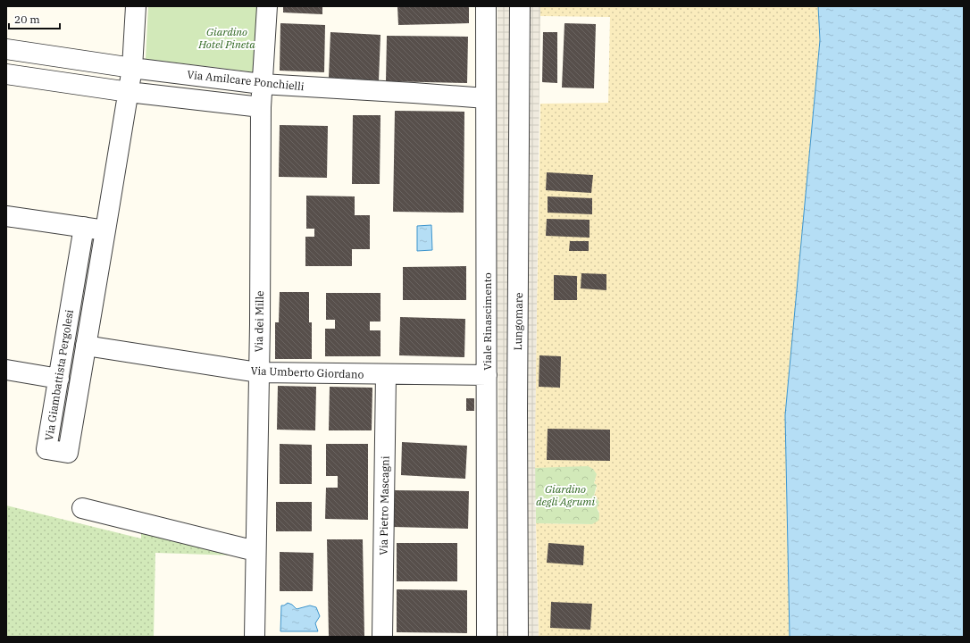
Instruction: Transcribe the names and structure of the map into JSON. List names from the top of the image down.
{
  "streets": {
    "street": [
      "Via Amilcare Ponchielli",
      "Via dei Mille",
      "Viale Rinascimento",
      "Lungomare",
      "Via Umberto Giordano",
      "Via Giambattista Pergolesi",
      "Via Pietro Mascagni"
    ]
  },
  "crossings": [
    ["Via Amilcare Ponchielli", "Via dei Mille"],
    ["Via Amilcare Ponchielli", "Viale Rinascimento"],
    ["Via Amilcare Ponchielli", "Via Giambattista Pergolesi"],
    ["Via dei Mille", "Via Umberto Giordano"],
    ["Viale Rinascimento", "Via Umberto Giordano"],
    ["Via Umberto Giordano", "Via Giambattista Pergolesi"],
    ["Via Umberto Giordano", "Via Pietro Mascagni"]
  ],
  "parks": ["Giardino Hotel Pineta", "Giardino degli Agrumi"],
  "scale_bar": "20 m"
}
